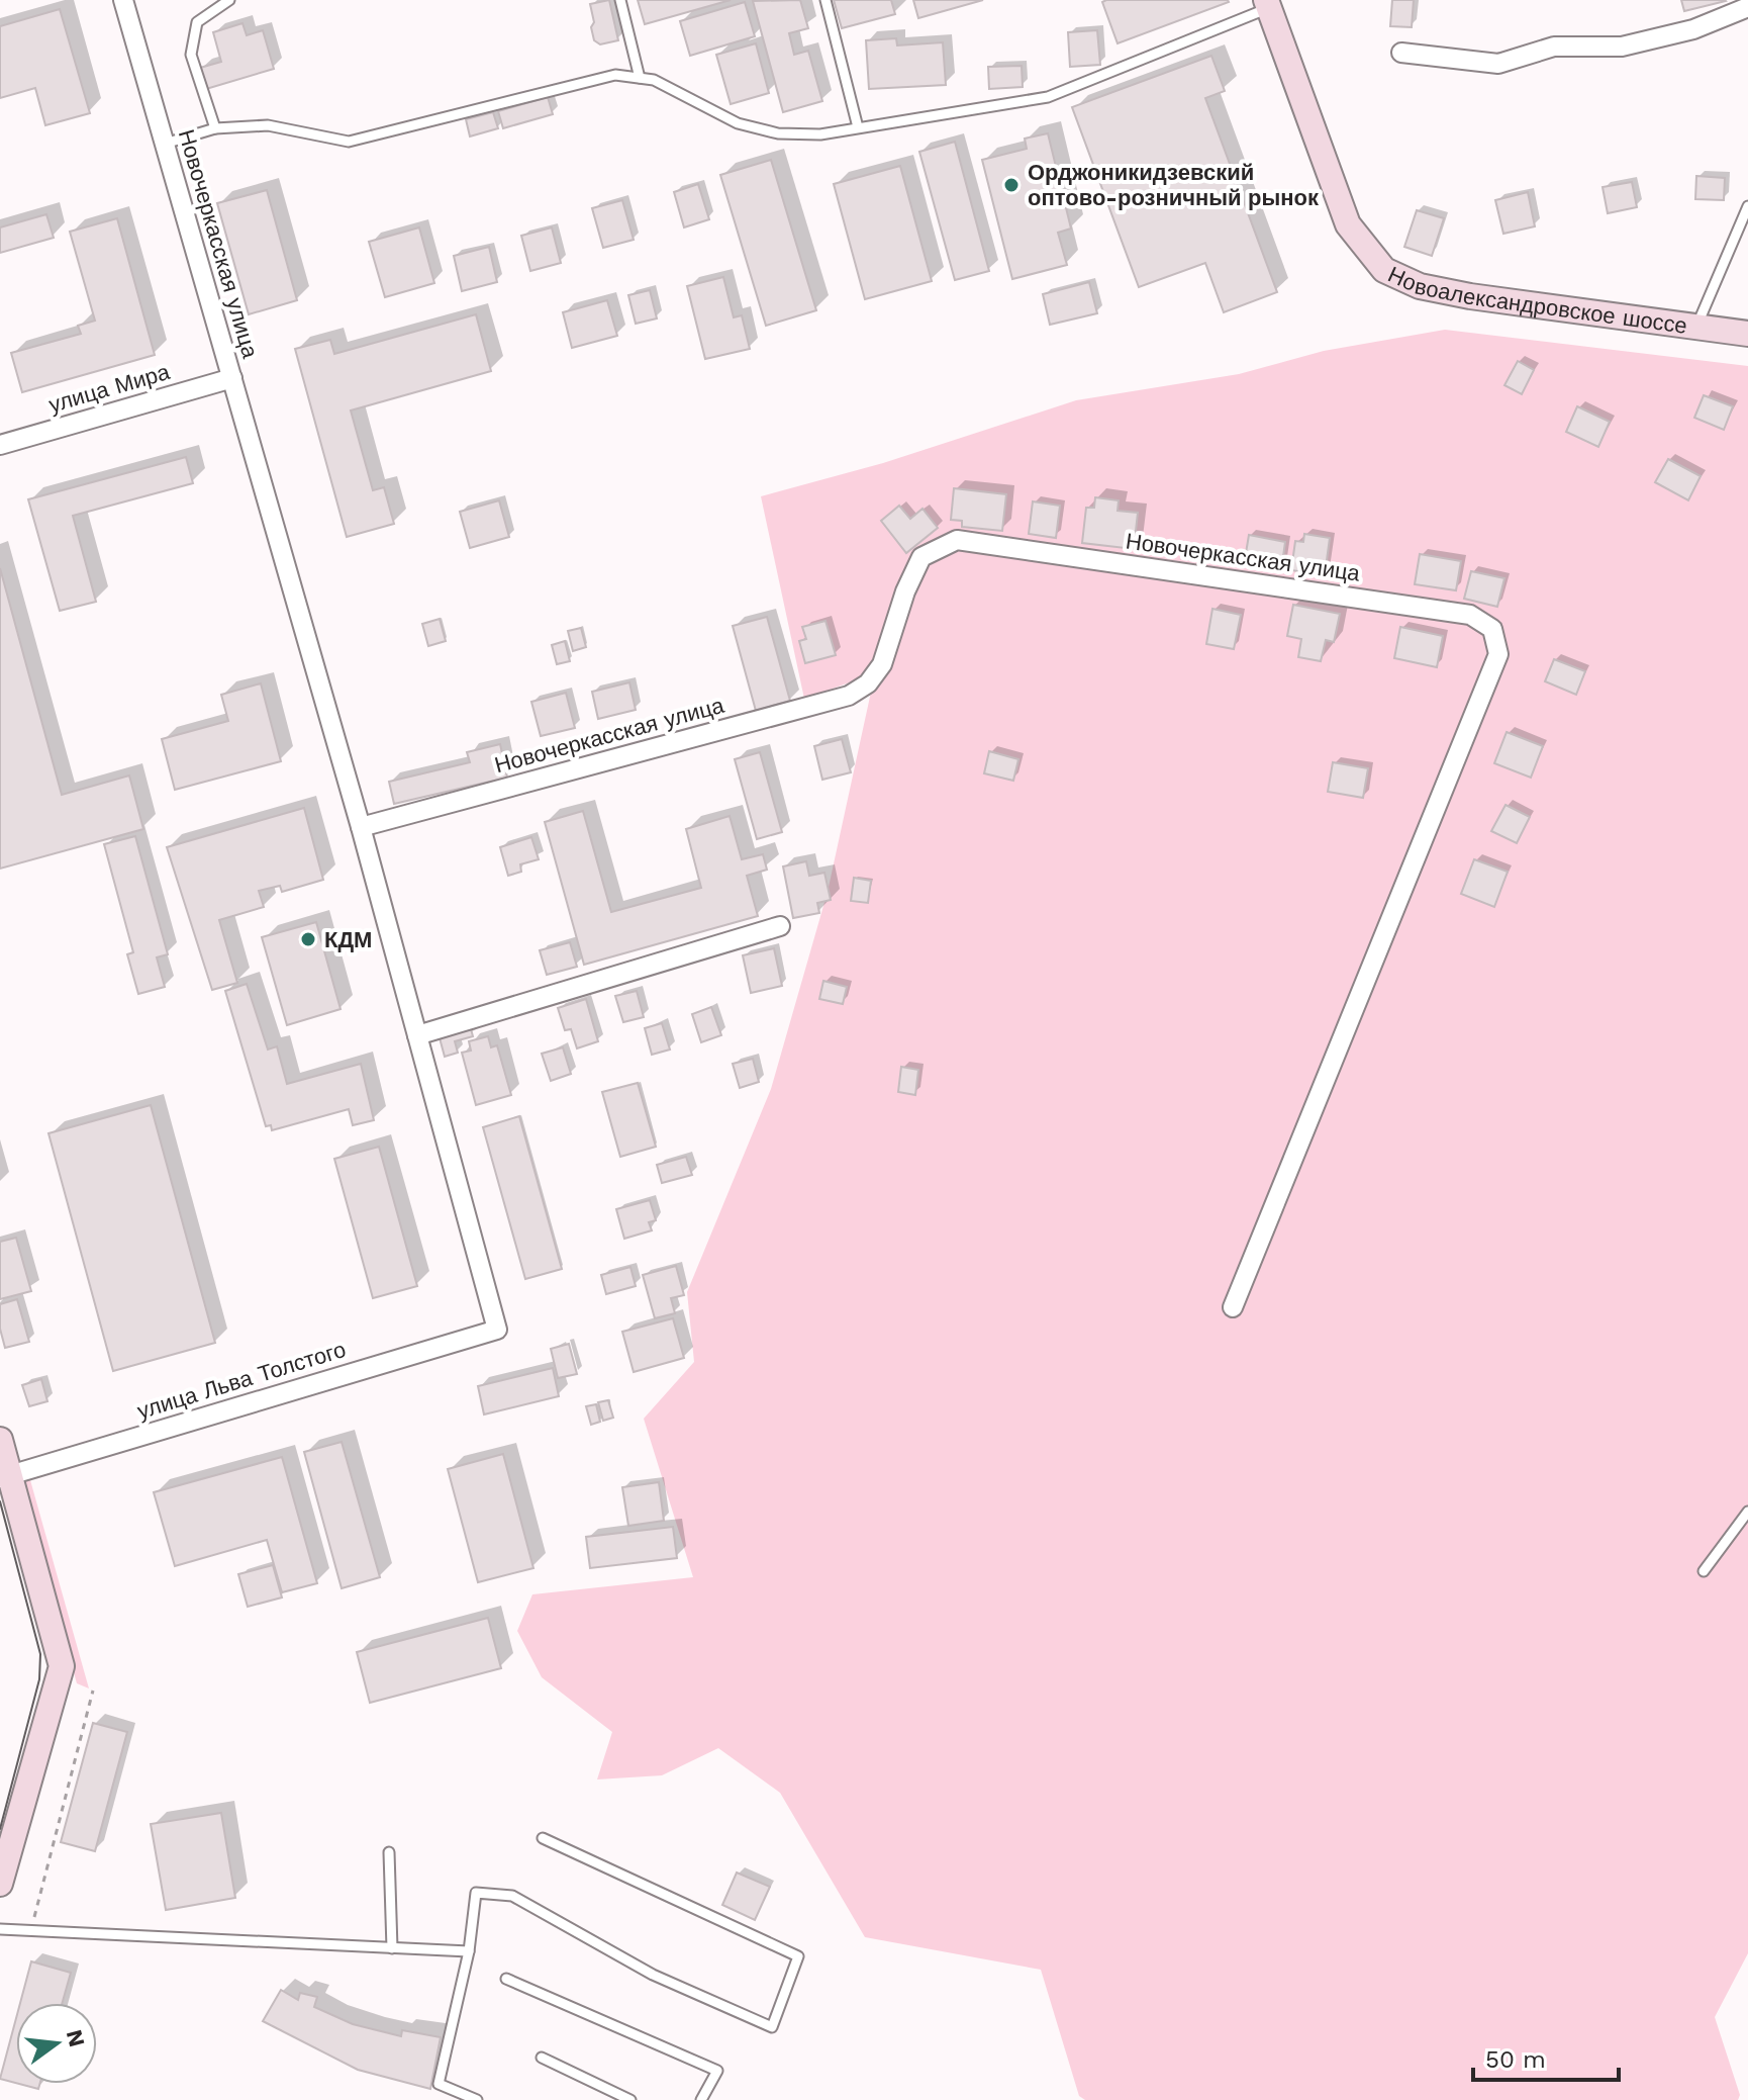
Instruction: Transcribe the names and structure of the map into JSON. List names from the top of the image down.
{
  "streets": {
    "main road": ["Новоалександровское шоссе"],
    "street": ["Новочеркасская улица", "улица Мира", "улица Льва Толстого"]
  },
  "crossings": [
    ["Новочеркасская улица", "улица Мира"],
    ["Новочеркасская улица", "улица Льва Толстого"]
  ],
  "places": ["Орджоникидзевский оптово-розничный рынок", "КДМ"],
  "scale_bar": "50 m",
  "north": "right"
}
